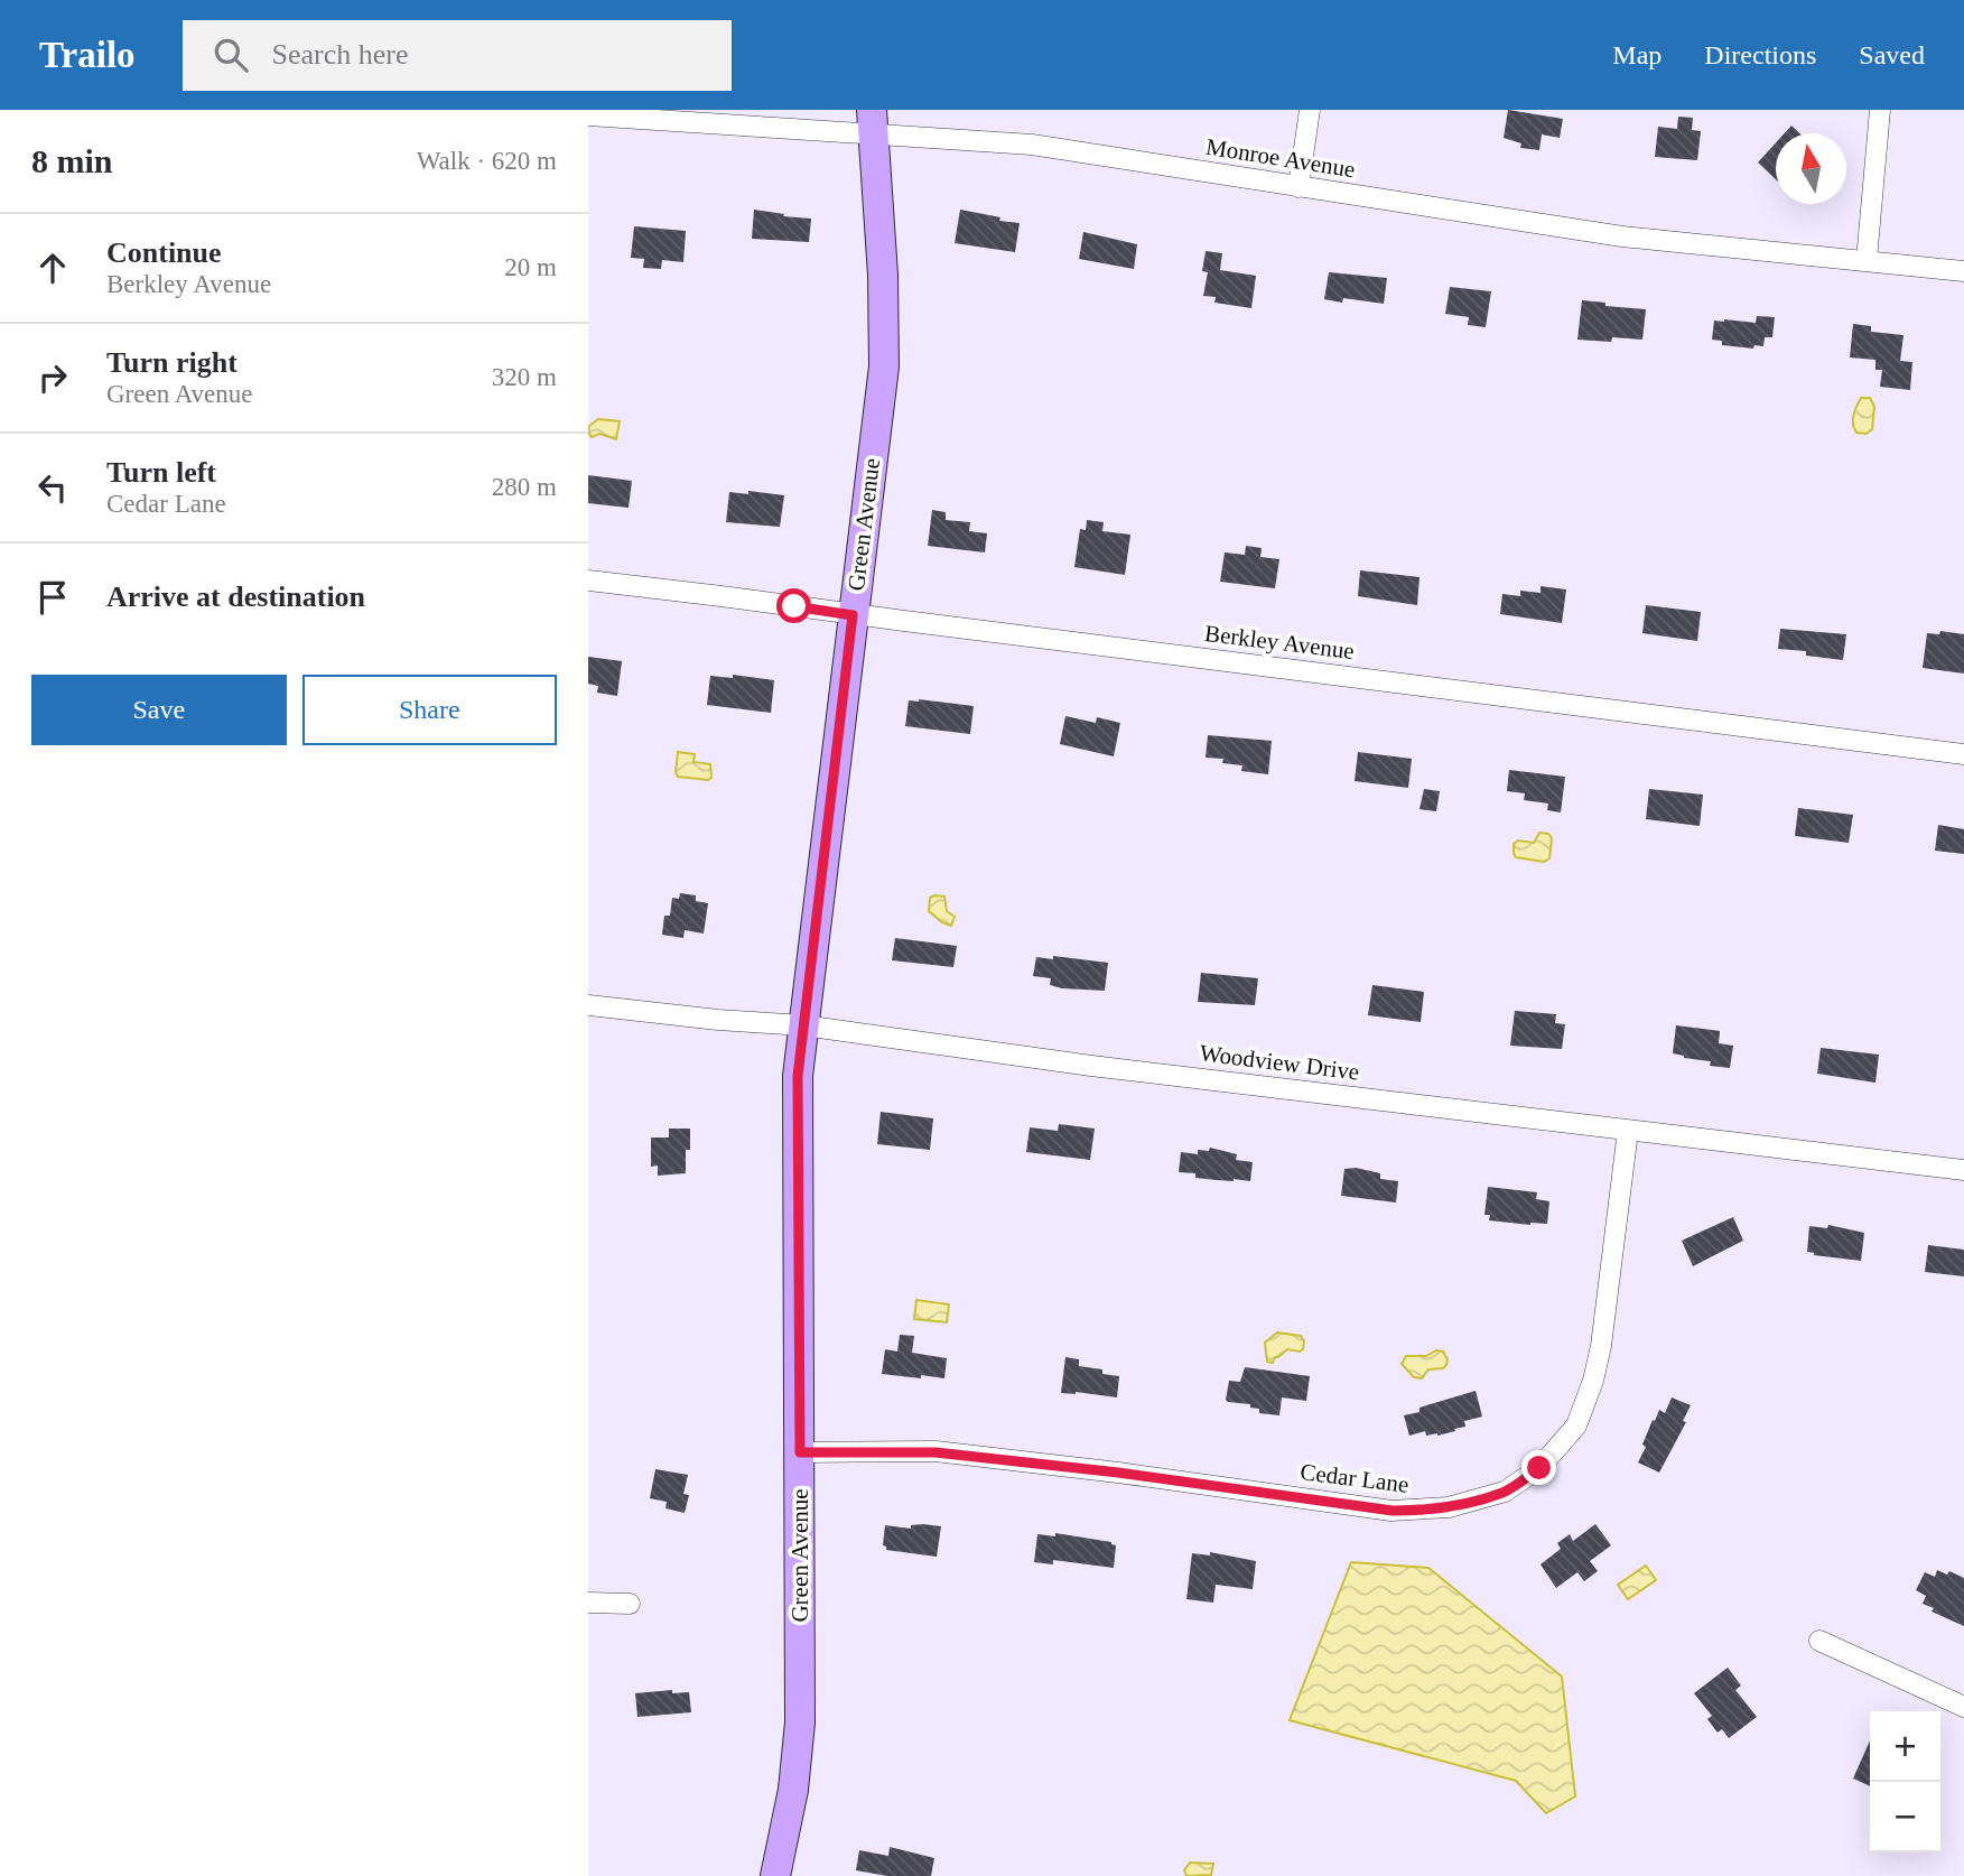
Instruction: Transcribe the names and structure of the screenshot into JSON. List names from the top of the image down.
{
  "streets": {
    "street": [
      "Monroe Avenue",
      "Green Avenue",
      "Berkley Avenue",
      "Woodview Drive",
      "Cedar Lane"
    ]
  },
  "crossings": [
    ["Monroe Avenue", "Green Avenue"],
    ["Green Avenue", "Berkley Avenue"],
    ["Green Avenue", "Woodview Drive"],
    ["Green Avenue", "Cedar Lane"],
    ["Woodview Drive", "Cedar Lane"]
  ],
  "north": "top",
  "page": {
    "header": "Trailo",
    "search": "Search here",
    "nav": ["Map", "Directions", "Saved"],
    "heading": ["8 min", "Walk · 620 m"],
    "list": [
      ["Continue", "Berkley Avenue", "20 m"],
      ["Turn right", "Green Avenue", "320 m"],
      ["Turn left", "Cedar Lane", "280 m"],
      "Arrive at destination"
    ],
    "buttons": ["Save", "Share"],
    "map_buttons": ["+", "−"]
  }
}
